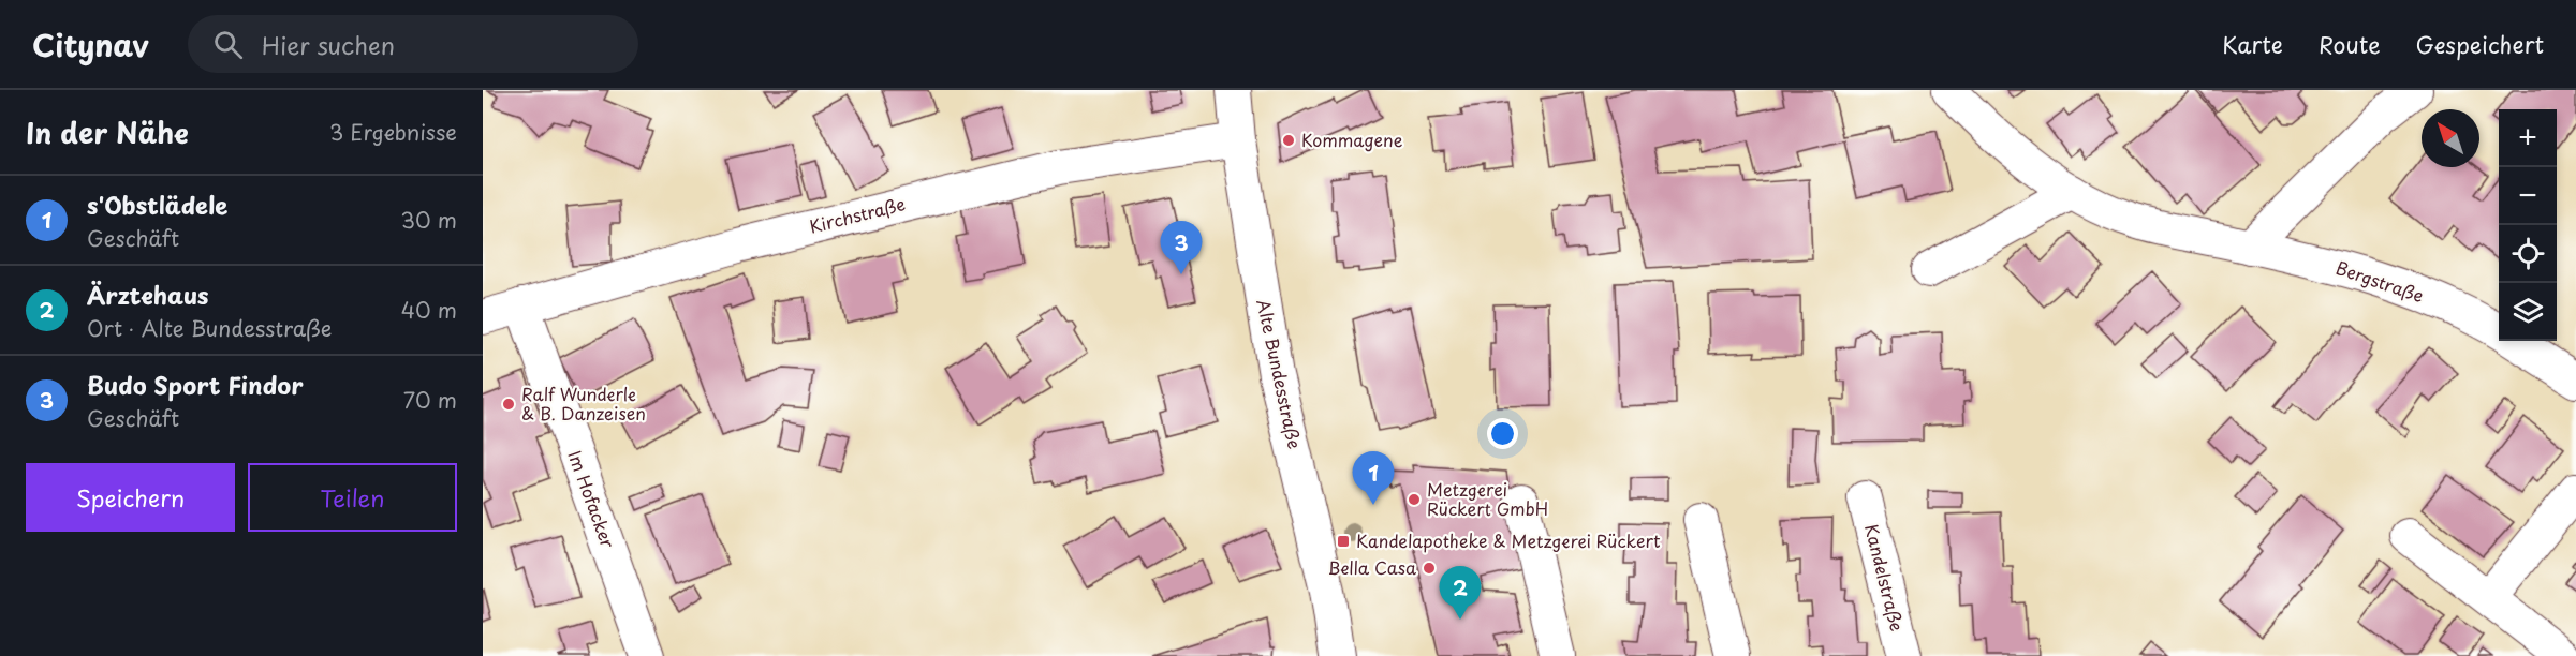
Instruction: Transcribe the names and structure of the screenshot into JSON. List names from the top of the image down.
{
  "streets": {
    "street": [
      "Kirchstraße",
      "Bergstraße",
      "Alte Bundesstraße",
      "Im Hofacker",
      "Kandelstraße"
    ]
  },
  "crossings": [
    ["Kirchstraße", "Alte Bundesstraße"],
    ["Kirchstraße", "Im Hofacker"]
  ],
  "places": {
    "other": [
      "Kommagene",
      "Ralf Wunderle & B. Danzeisen",
      "Metzgerei Rückert GmbH",
      "Bella Casa"
    ],
    "transit": ["Kandelapotheke & Metzgerei Rückert"]
  },
  "north": "top left",
  "page": {
    "header": "Citynav",
    "search": "Hier suchen",
    "nav": ["Karte", "Route", "Gespeichert"],
    "heading": ["In der Nähe", "3 Ergebnisse"],
    "map_buttons": ["+", "−"],
    "list": [
      {
        "mark": "1",
        "name": "s'Obstlädele",
        "note": "Geschäft",
        "value": "30 m"
      },
      {
        "mark": "2",
        "name": "Ärztehaus",
        "note": "Ort · Alte Bundesstraße",
        "value": "40 m"
      },
      {
        "mark": "3",
        "name": "Budo Sport Findor",
        "note": "Geschäft",
        "value": "70 m"
      }
    ],
    "pins": ["3", "1", "2"],
    "buttons": ["Speichern", "Teilen"]
  }
}
